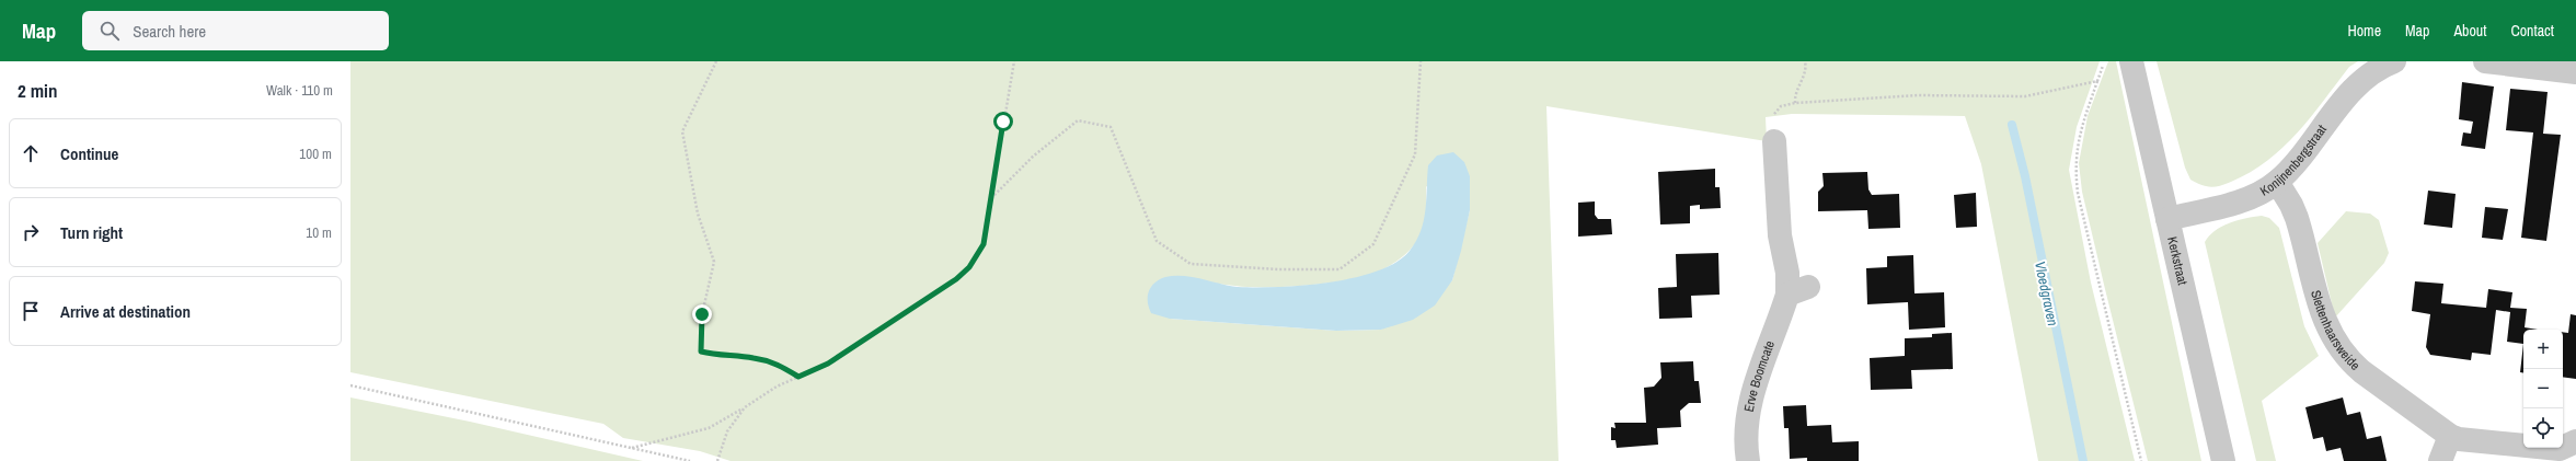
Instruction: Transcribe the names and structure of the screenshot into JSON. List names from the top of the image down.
{
  "streets": {
    "street": [
      "Konijnenbergstraat",
      "Kerkstraat",
      "Slettenhaarsweide",
      "Erve Boomcate"
    ]
  },
  "crossings": [
    ["Konijnenbergstraat", "Kerkstraat"],
    ["Konijnenbergstraat", "Slettenhaarsweide"]
  ],
  "water": ["Vloedgraven"],
  "page": {
    "header": "Map",
    "search": "Search here",
    "nav": [
      "Home",
      "Map",
      "About",
      "Contact"
    ],
    "heading": ["2 min", "Walk · 110 m"],
    "list": [
      ["Continue", "100 m"],
      ["Turn right", "10 m"],
      "Arrive at destination"
    ],
    "map_buttons": ["+", "−"]
  }
}
